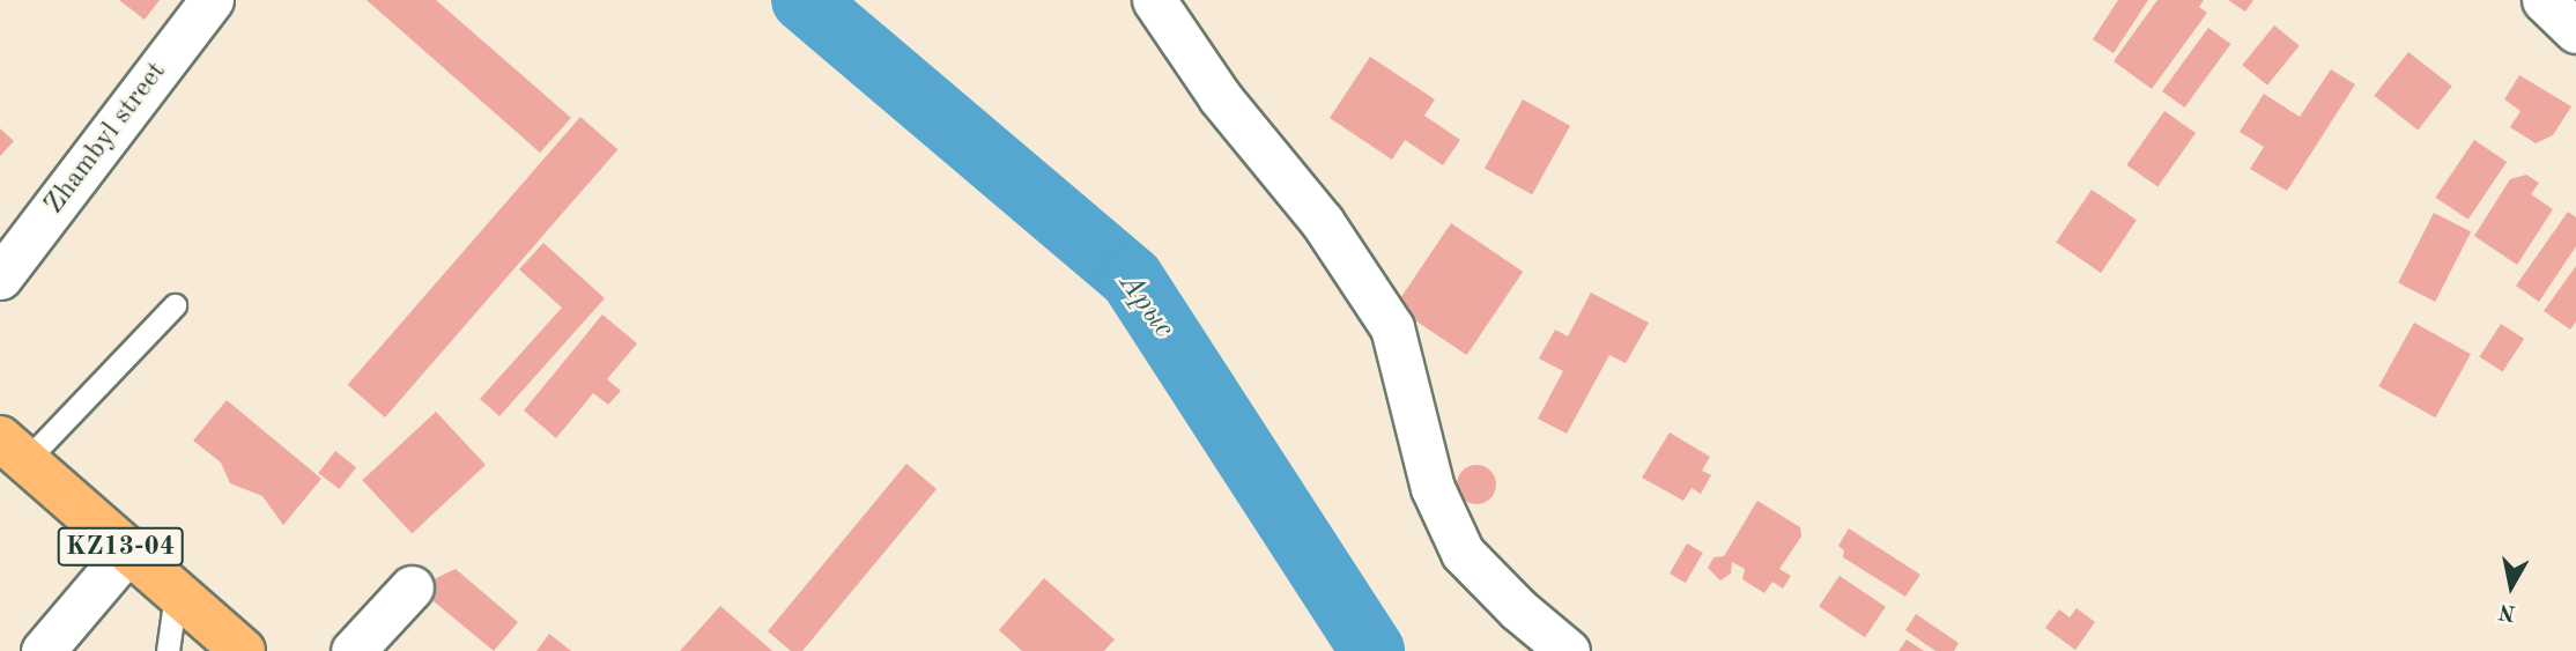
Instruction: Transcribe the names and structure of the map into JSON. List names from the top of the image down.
{
  "streets": {
    "main road": ["KZ13-04"],
    "street": ["Zhambyl street"]
  },
  "water": ["Арыс"],
  "north": "bottom"
}
